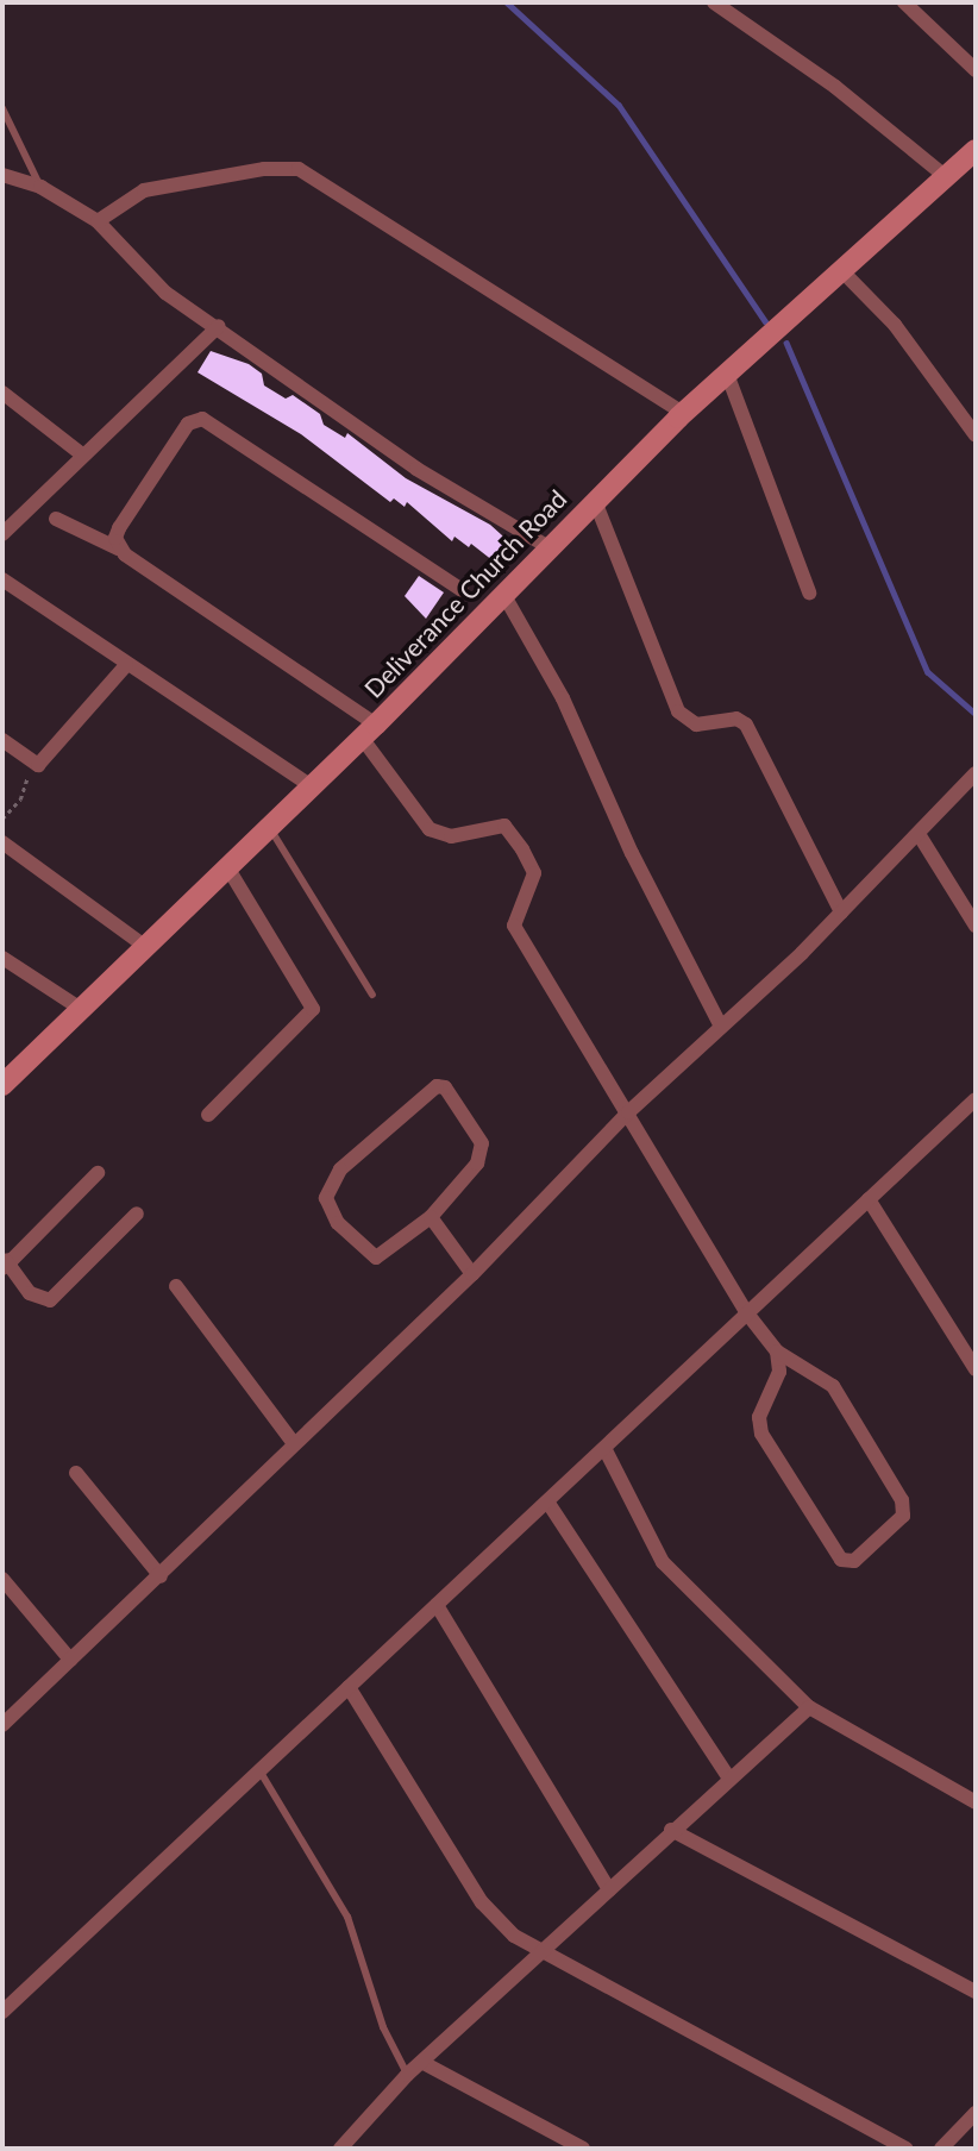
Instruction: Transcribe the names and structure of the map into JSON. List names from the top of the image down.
{
  "streets": {
    "street": ["Deliverance Church Road"]
  }
}
